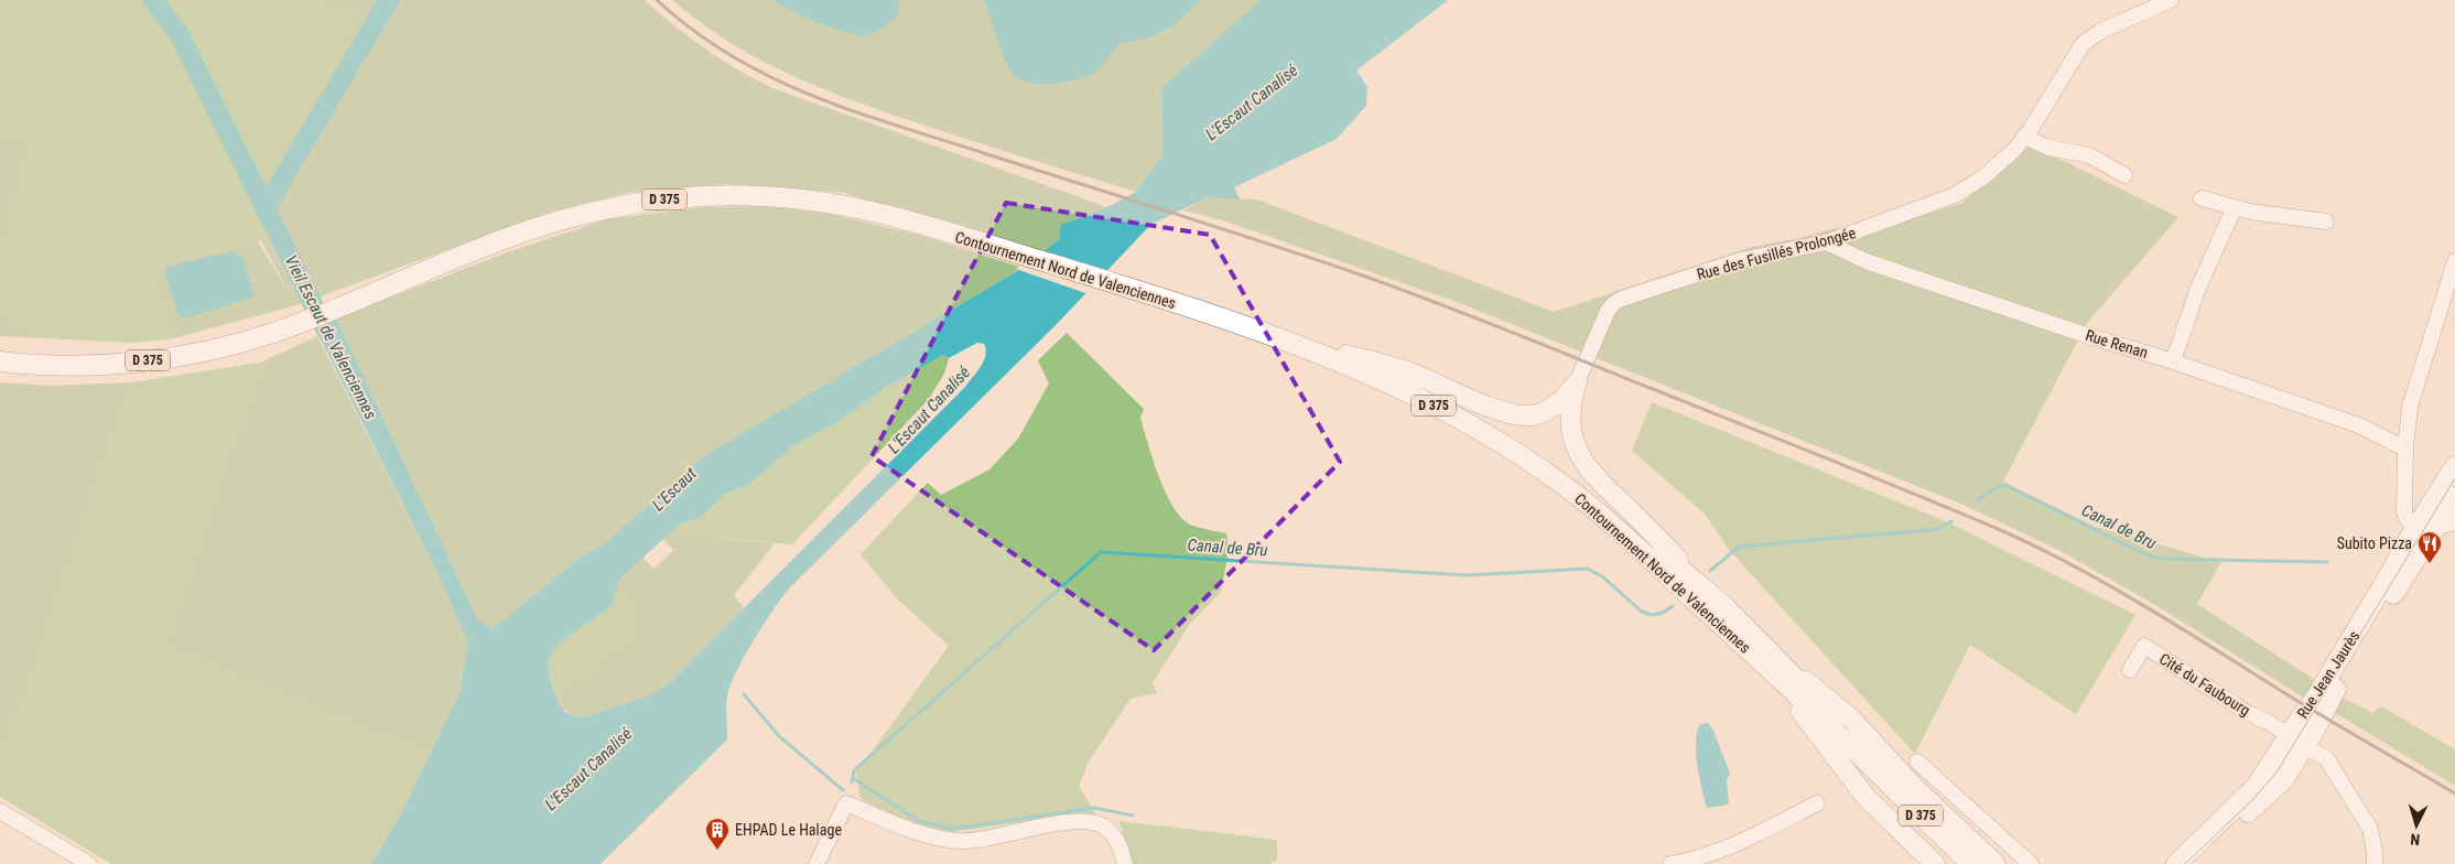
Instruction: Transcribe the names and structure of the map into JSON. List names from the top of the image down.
{
  "streets": {
    "main road": ["D 375", "Contournement Nord de Valenciennes", "Rue Jean Jaurès"],
    "street": ["Rue des Fusillés Prolongée", "Rue Renan", "Cité du Faubourg"]
  },
  "crossings": [
    ["Rue des Fusillés Prolongée", "Rue Renan"],
    ["Rue Jean Jaurès", "Cité du Faubourg"]
  ],
  "water": [
    "L'Escaut Canalisé",
    "Vieil Escaut de Valenciennes",
    "L'Escaut",
    "Canal de Bru"
  ],
  "places": {
    "restaurant": ["Subito Pizza"],
    "building": ["EHPAD Le Halage"]
  },
  "north": "bottom"
}
